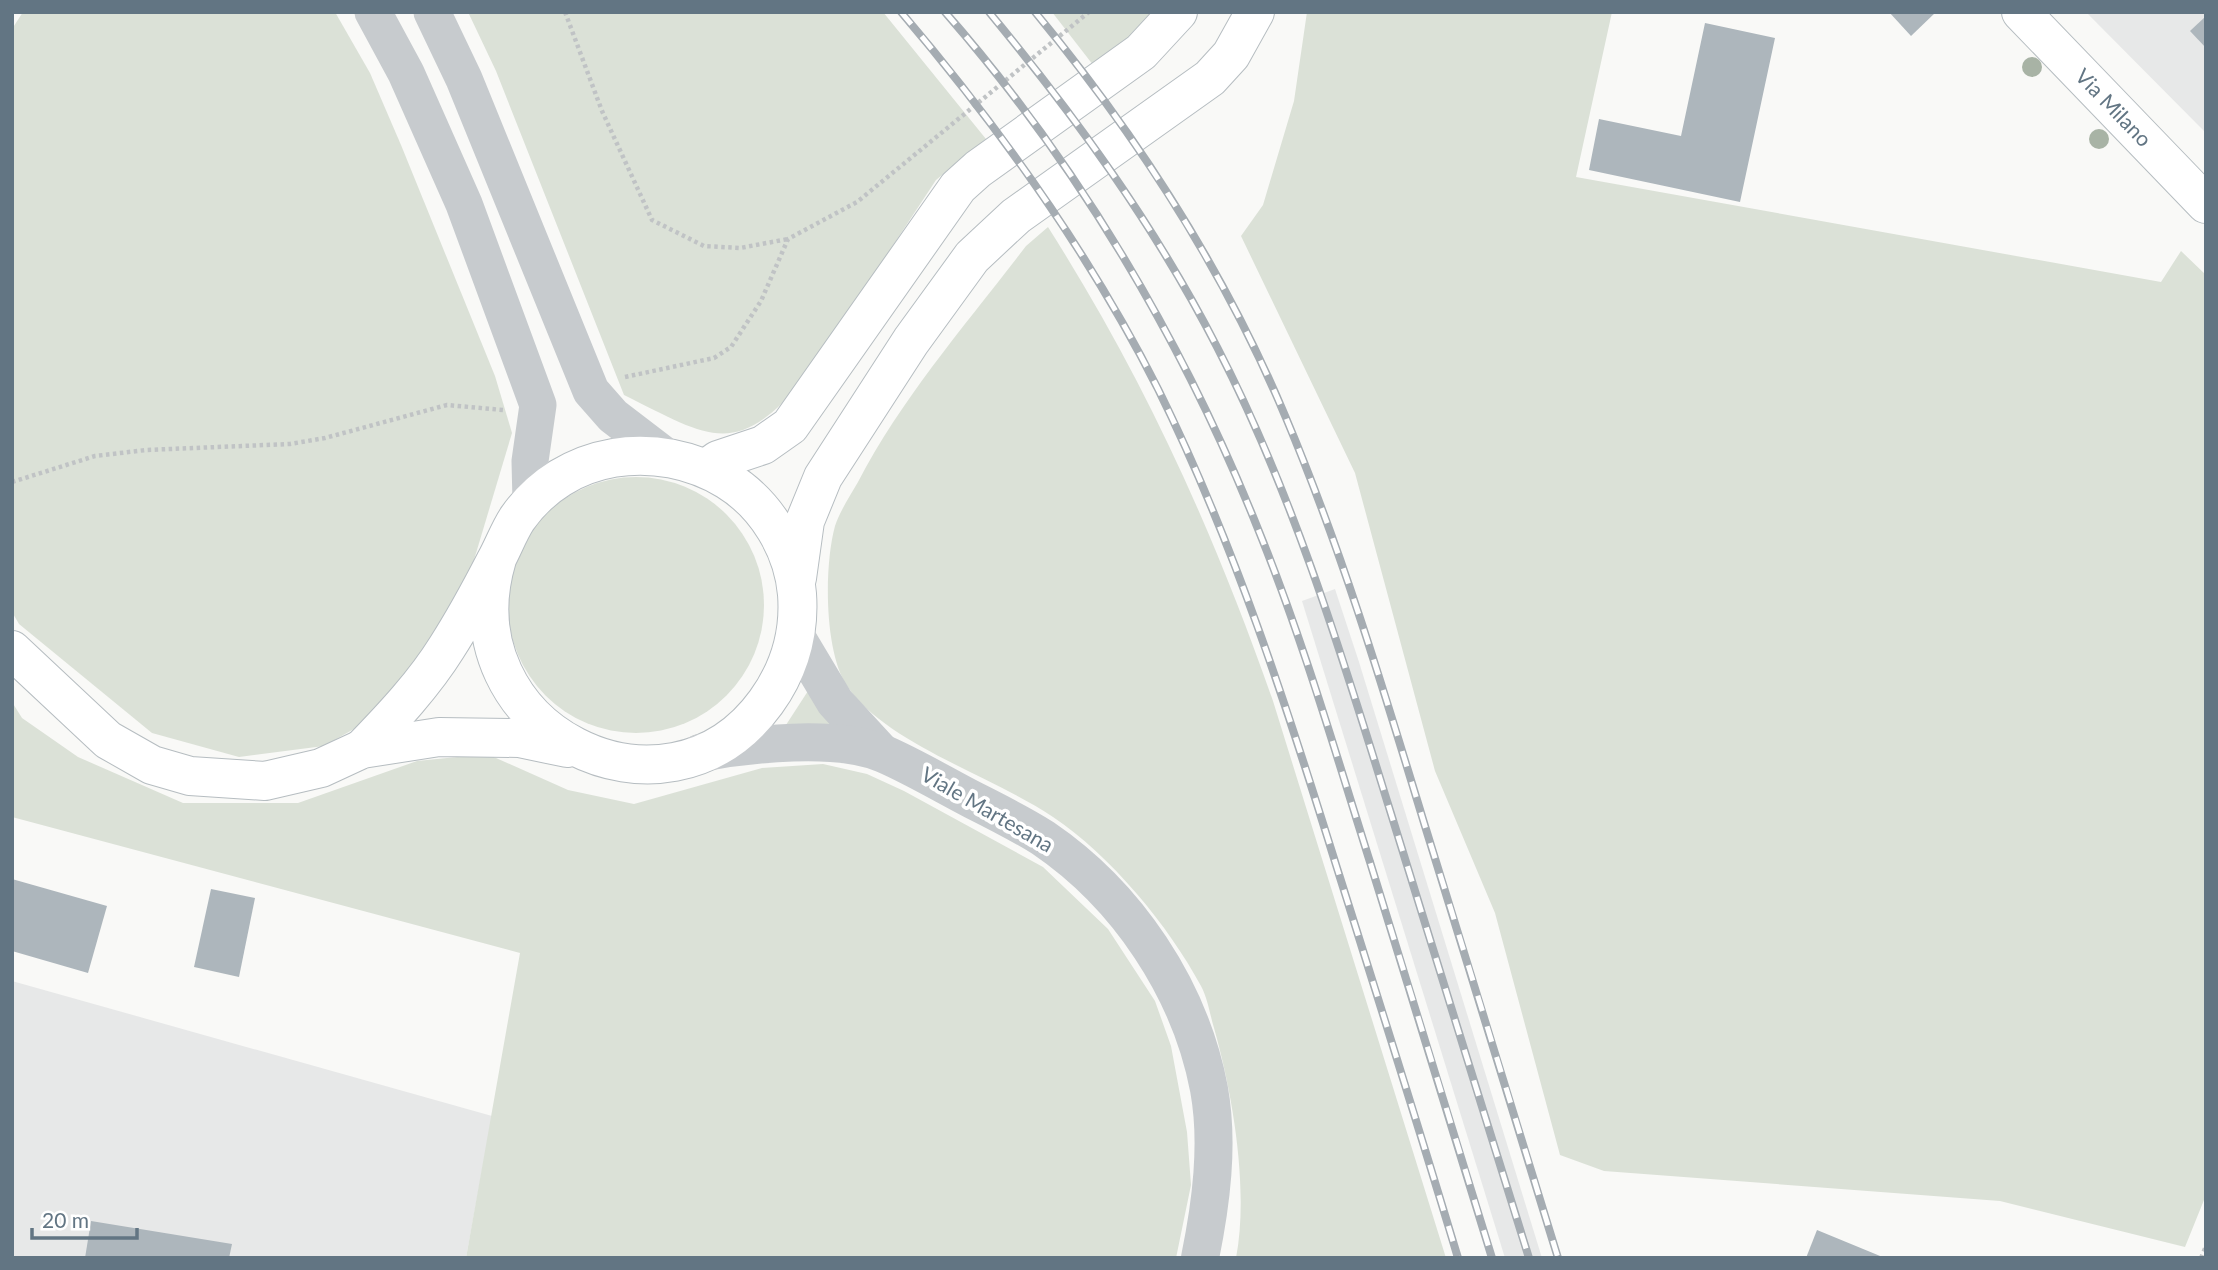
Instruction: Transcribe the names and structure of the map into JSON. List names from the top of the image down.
{
  "streets": {
    "main road": ["Via Milano"],
    "street": ["Viale Martesana"]
  },
  "scale_bar": "20 m"
}
